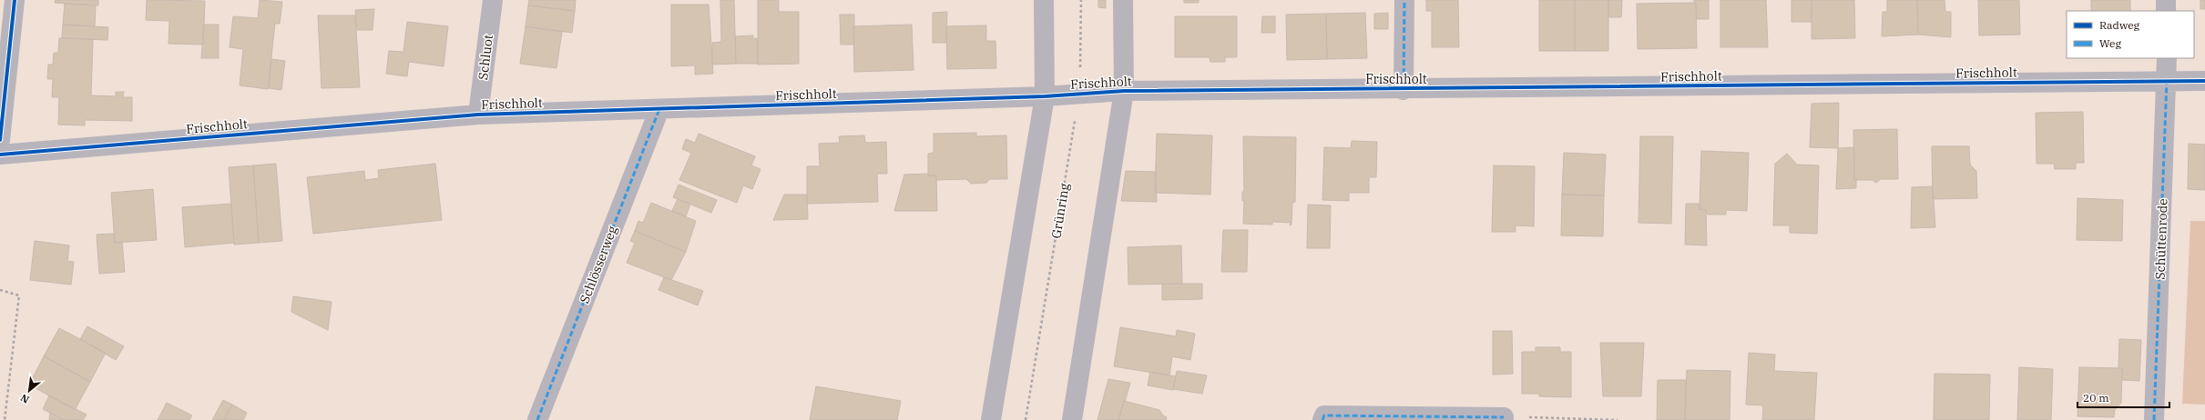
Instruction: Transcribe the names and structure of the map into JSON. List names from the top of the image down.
{
  "streets": {
    "street": [
      "Schluot",
      "Frischholt",
      "Schüttenrode",
      "Schlösserweg"
    ],
    "path": ["Grünring"]
  },
  "crossings": [
    ["Schluot", "Frischholt"],
    ["Frischholt", "Grünring"],
    ["Frischholt", "Schüttenrode"],
    ["Frischholt", "Schlösserweg"]
  ],
  "legend": ["Radweg", "Weg"],
  "scale_bar": "20 m",
  "north": "bottom left"
}
